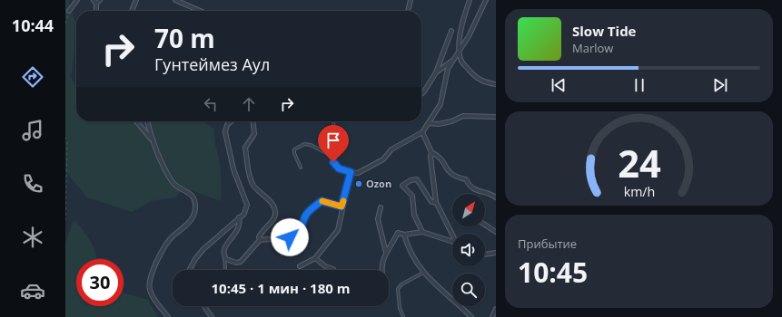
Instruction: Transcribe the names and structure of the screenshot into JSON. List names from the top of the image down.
{
  "places": ["Ozon"],
  "north": "top right",
  "page": {
    "tabs": "10:44",
    "turn": ["70 m", "Гунтеймез Аул"],
    "song": ["Slow Tide", "Marlow"],
    "tile": ["Прибытие", "10:45"],
    "limit": "30",
    "trip": "10:45 · 1 мин · 180 m",
    "gauge": ["24", "km/h"]
  }
}
